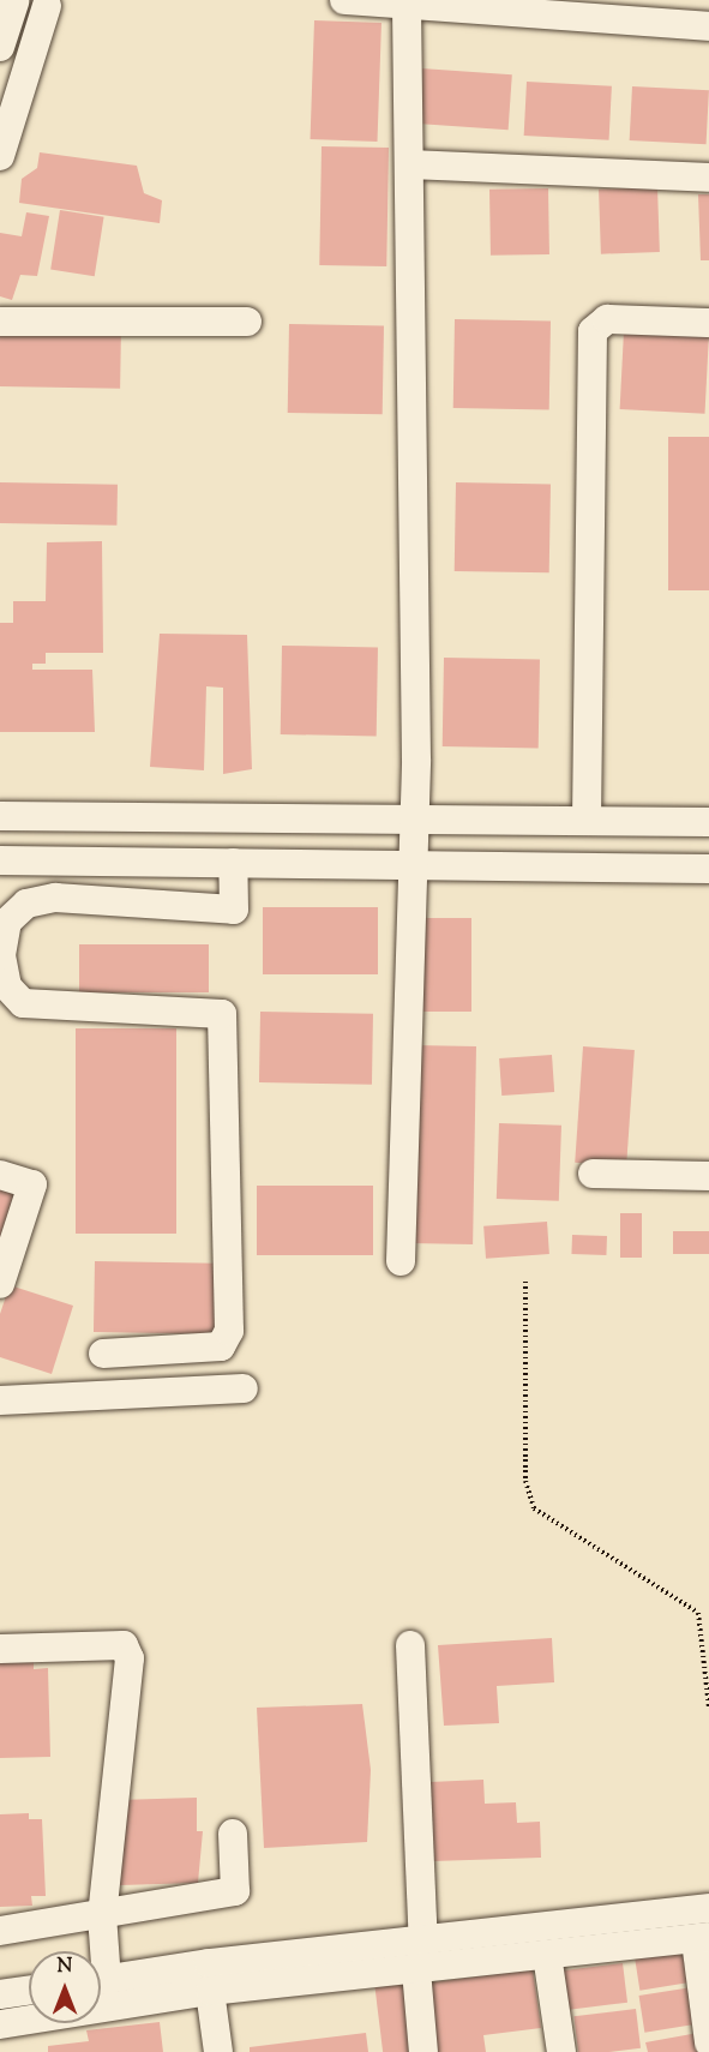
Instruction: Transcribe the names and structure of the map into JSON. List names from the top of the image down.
{
  "north": "top"
}
